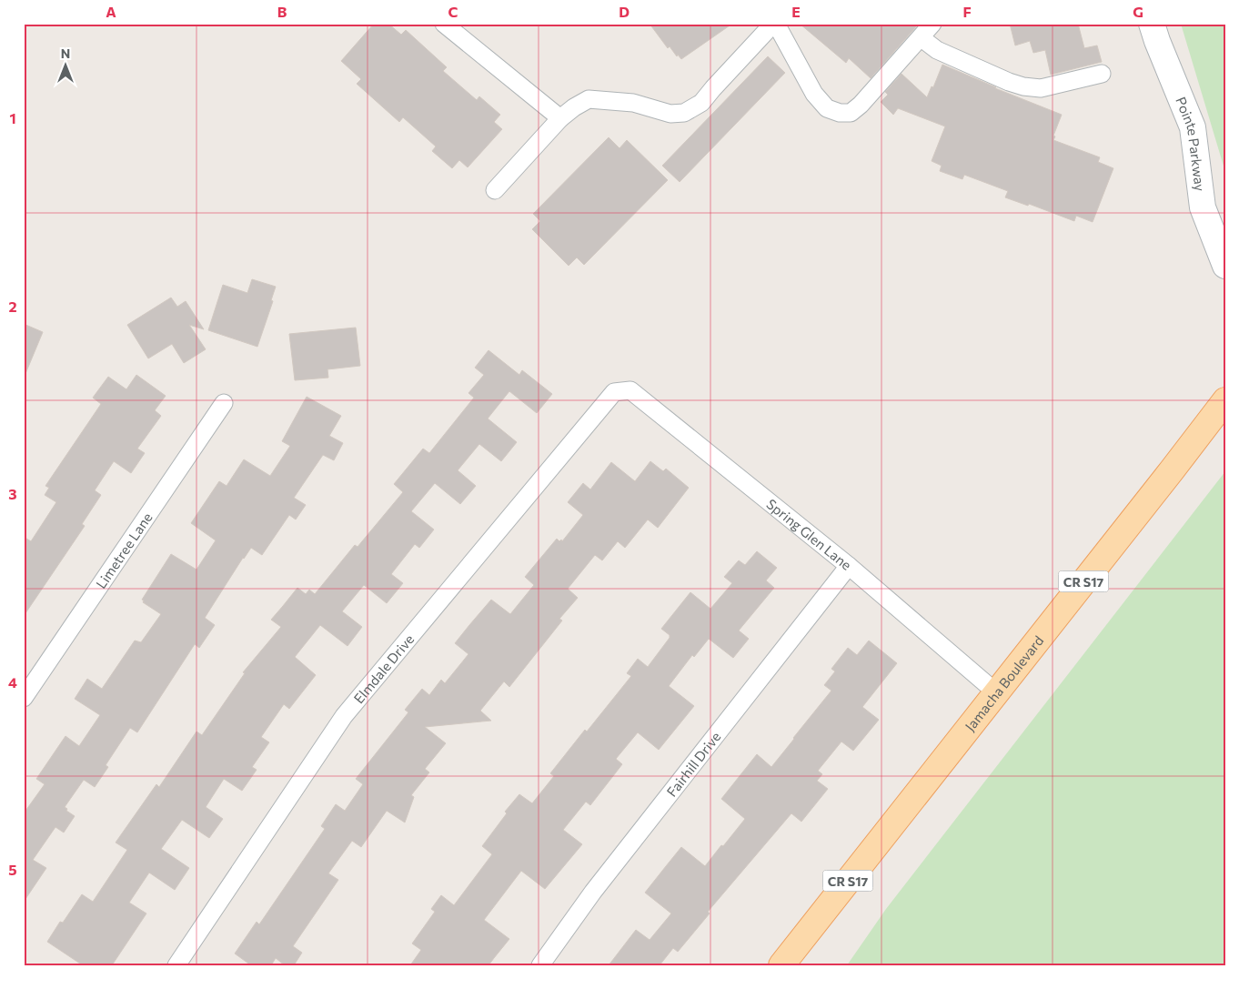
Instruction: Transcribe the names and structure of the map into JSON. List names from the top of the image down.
{
  "streets": {
    "main road": ["CR S17", "Jamacha Boulevard"],
    "street": [
      "Pointe Parkway",
      "Spring Glen Lane",
      "Limetree Lane",
      "Elmdale Drive",
      "Fairhill Drive"
    ]
  },
  "crossings": [
    ["Spring Glen Lane", "Elmdale Drive"],
    ["Spring Glen Lane", "Jamacha Boulevard"],
    ["Spring Glen Lane", "Fairhill Drive"]
  ],
  "north": "top",
  "grid": {
    "columns": [
      "A",
      "B",
      "C",
      "D",
      "E",
      "F",
      "G"
    ],
    "rows": [
      "1",
      "2",
      "3",
      "4",
      "5"
    ]
  }
}
